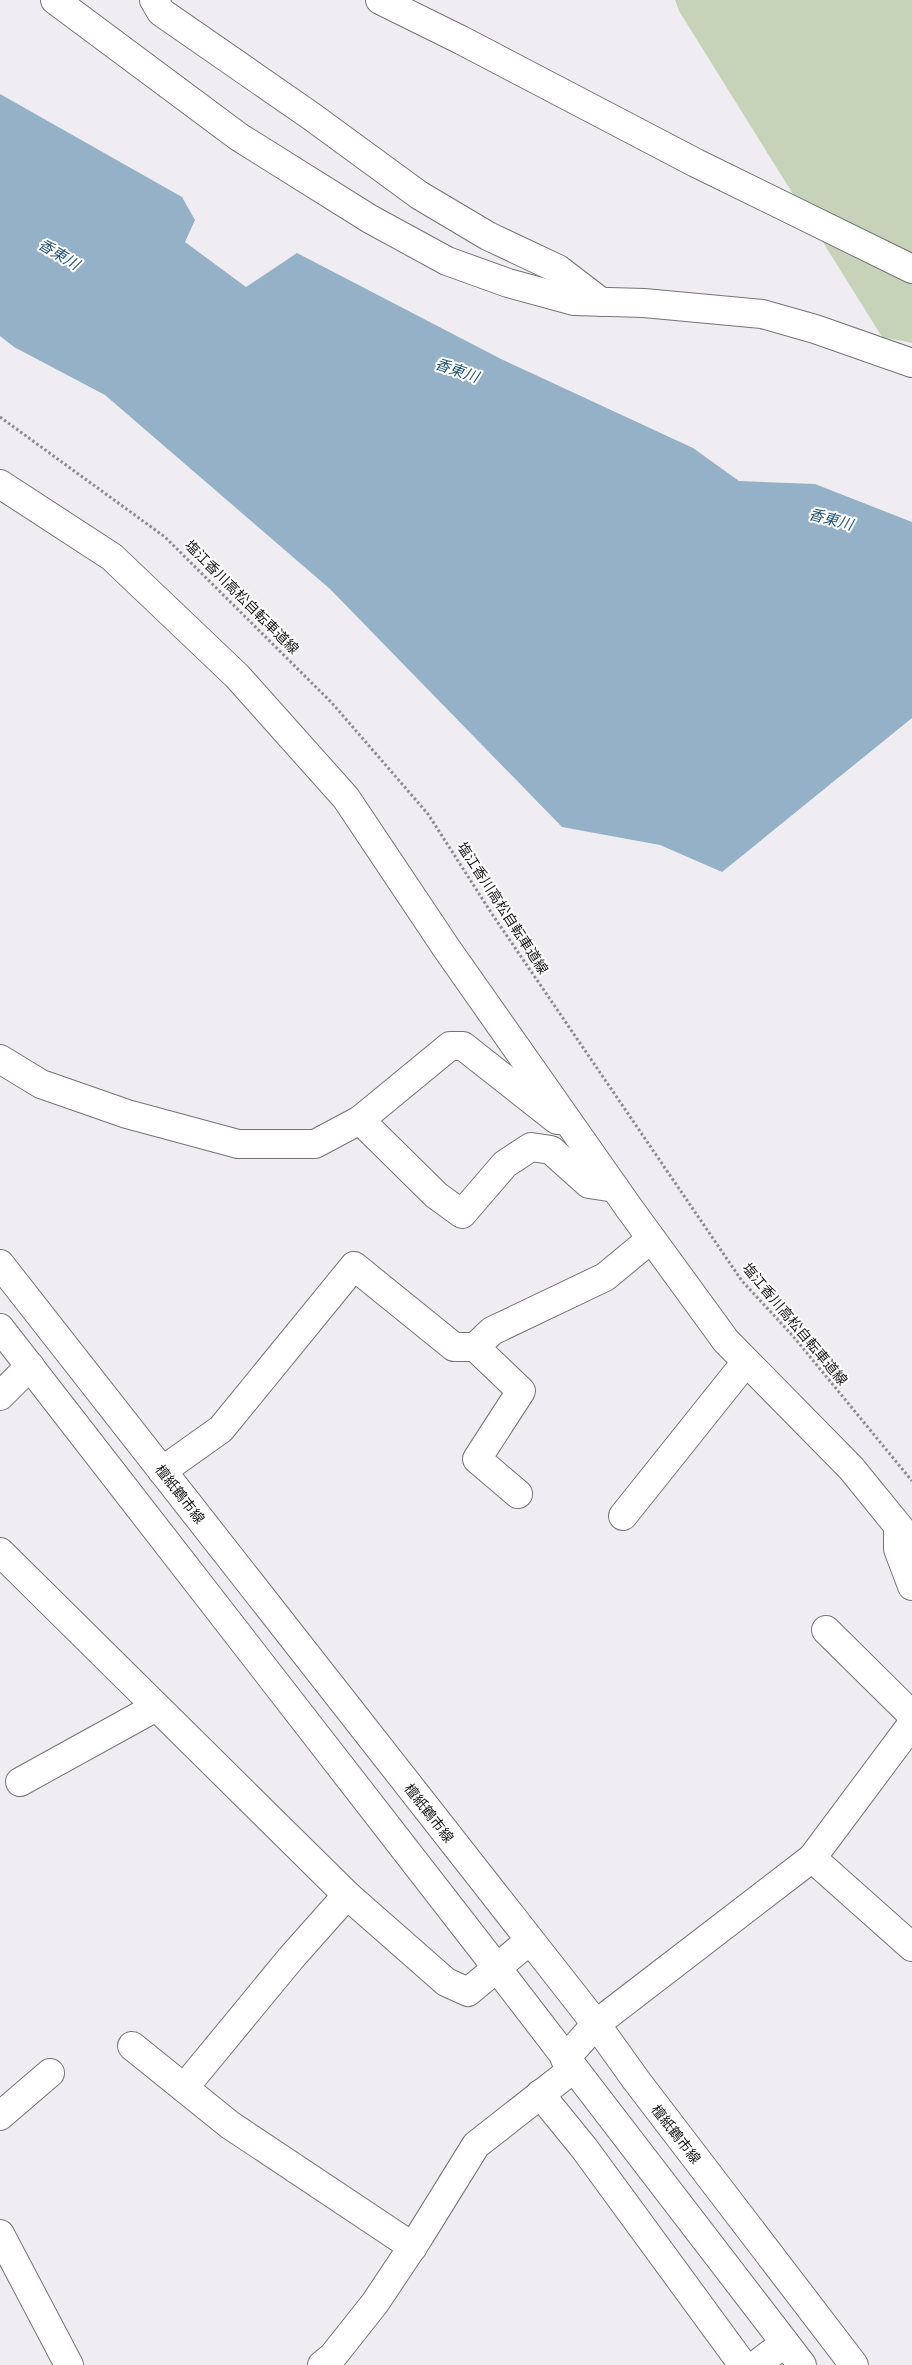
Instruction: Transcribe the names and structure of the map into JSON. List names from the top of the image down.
{
  "streets": {
    "street": ["檀紙鶴市線"],
    "path": ["塩江香川高松自転車道線"]
  },
  "water": ["香東川"]
}
